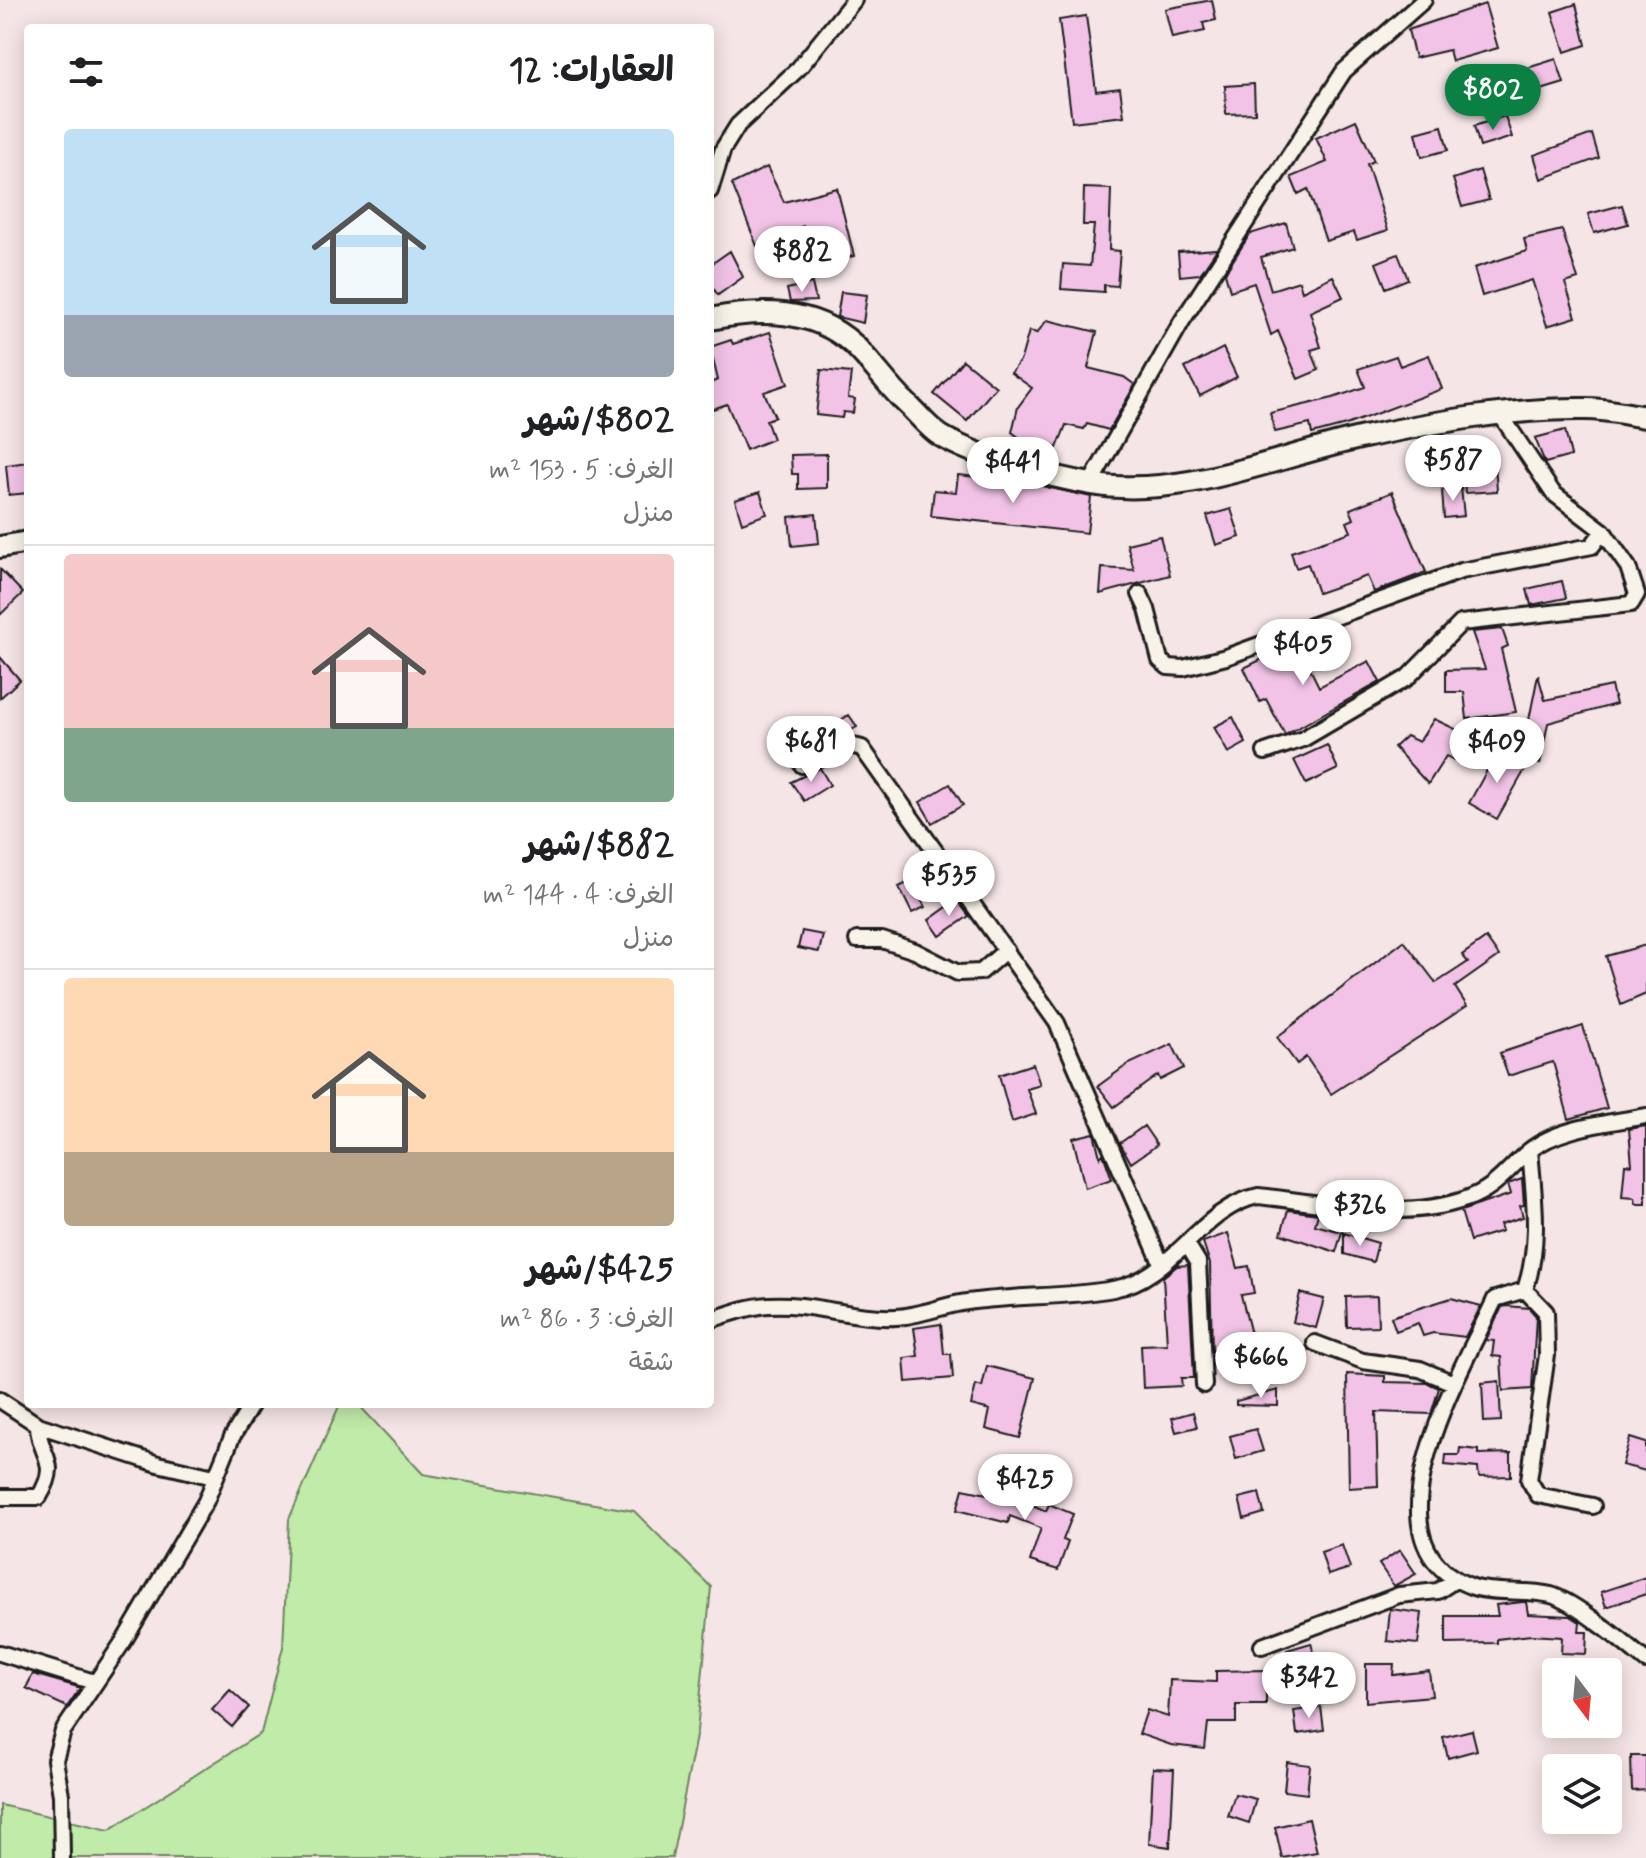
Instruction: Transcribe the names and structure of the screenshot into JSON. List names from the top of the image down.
{
  "north": "bottom",
  "page": {
    "heading": "العقارات: 12",
    "price": [
      "$802",
      "$882",
      "$587",
      "$441",
      "$405",
      "$681",
      "$409",
      "$535",
      "$326",
      "$666",
      "$425",
      "$342"
    ],
    "list": [
      {
        "name": "$802/شهر",
        "note": "الغرف: 5 · 153 m² · منزل"
      },
      {
        "name": "$882/شهر",
        "note": "الغرف: 4 · 144 m² · منزل"
      },
      {
        "name": "$425/شهر",
        "note": "الغرف: 3 · 86 m² · شقة"
      }
    ]
  }
}
